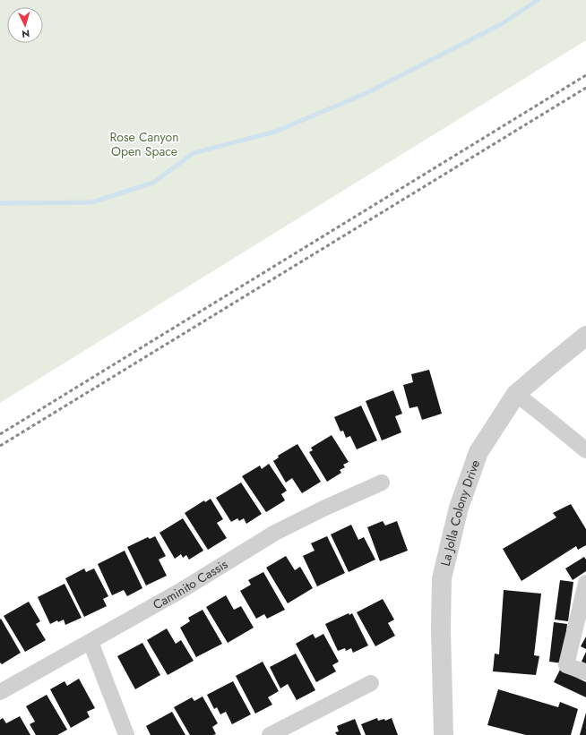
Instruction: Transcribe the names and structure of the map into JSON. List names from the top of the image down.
{
  "streets": {
    "street": ["La Jolla Colony Drive", "Caminito Cassis"]
  },
  "parks": ["Rose Canyon Open Space"],
  "north": "bottom"
}
